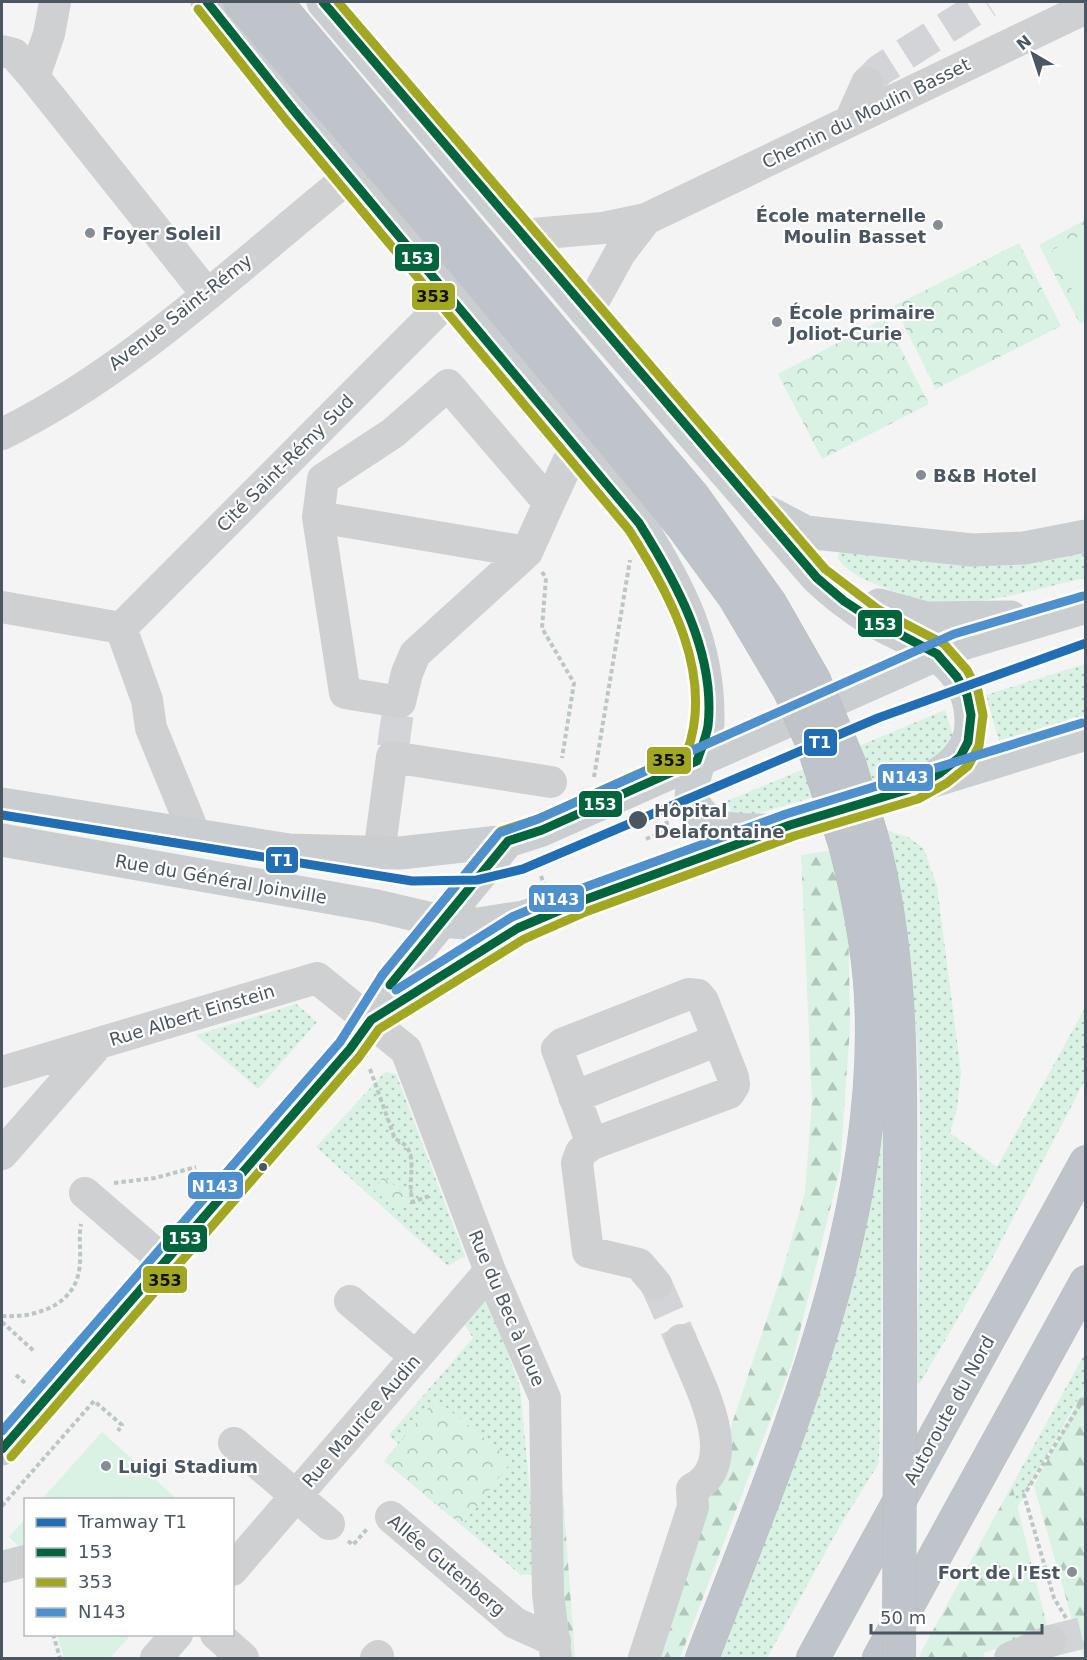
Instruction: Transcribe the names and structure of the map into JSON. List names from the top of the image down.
{
  "streets": {
    "highway": ["Autoroute du Nord"],
    "main road": ["Rue du Général Joinville"],
    "street": [
      "Chemin du Moulin Basset",
      "Avenue Saint-Rémy",
      "Cité Saint-Rémy Sud",
      "Rue Albert Einstein",
      "Rue du Bec à Loue",
      "Rue Maurice Audin",
      "Allée Gutenberg"
    ]
  },
  "crossings": [
    ["Rue Albert Einstein", "Rue du Bec à Loue"],
    ["Rue du Bec à Loue", "Rue Maurice Audin"],
    ["Rue du Bec à Loue", "Allée Gutenberg"]
  ],
  "places": [
    "École maternelle Moulin Basset",
    "Foyer Soleil",
    "École primaire Joliot-Curie",
    "B&B Hotel",
    "Hôpital Delafontaine",
    "Luigi Stadium",
    "Fort de l'Est"
  ],
  "lines": [
    "transit line 153",
    "transit line 353",
    "transit line N143",
    "tram line T1"
  ],
  "legend": [
    "Tramway T1",
    "153",
    "353",
    "N143"
  ],
  "scale_bar": "50 m",
  "north": "top left"
}
